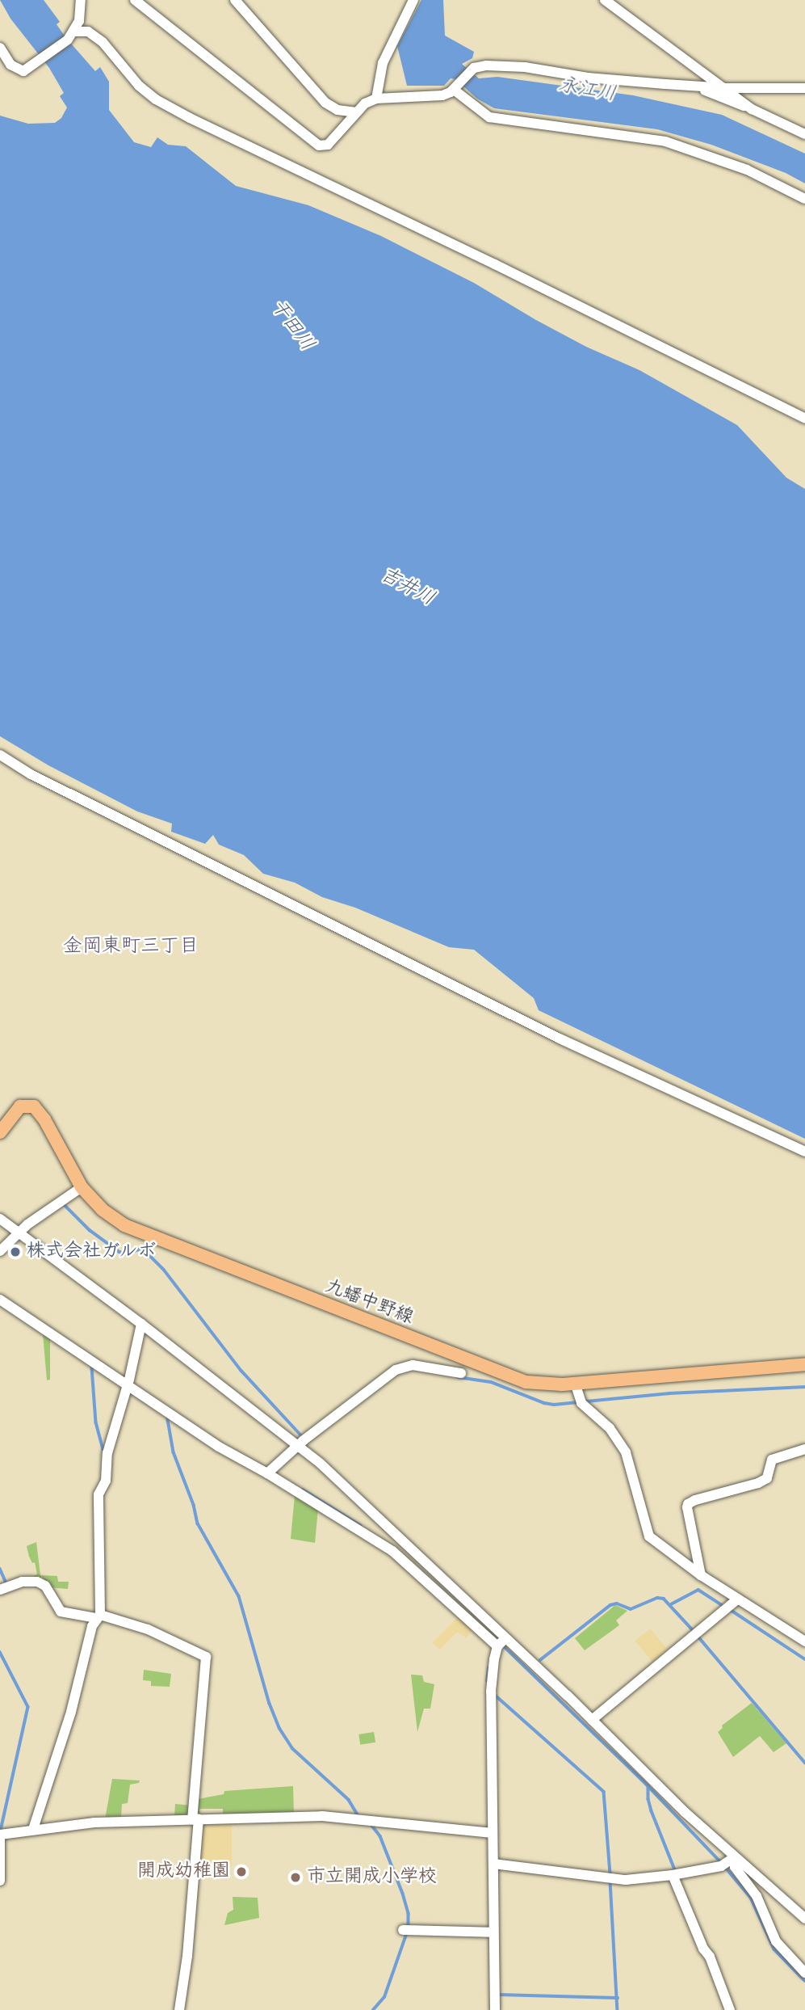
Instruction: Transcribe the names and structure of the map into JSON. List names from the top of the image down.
{
  "streets": {
    "main road": ["九蟠中野線"]
  },
  "districts": ["金岡東町三丁目"],
  "water": ["永江川", "干田川", "吉井川"],
  "places": ["株式会社ガルボ", "開成幼稚園", "市立開成小学校"]
}
